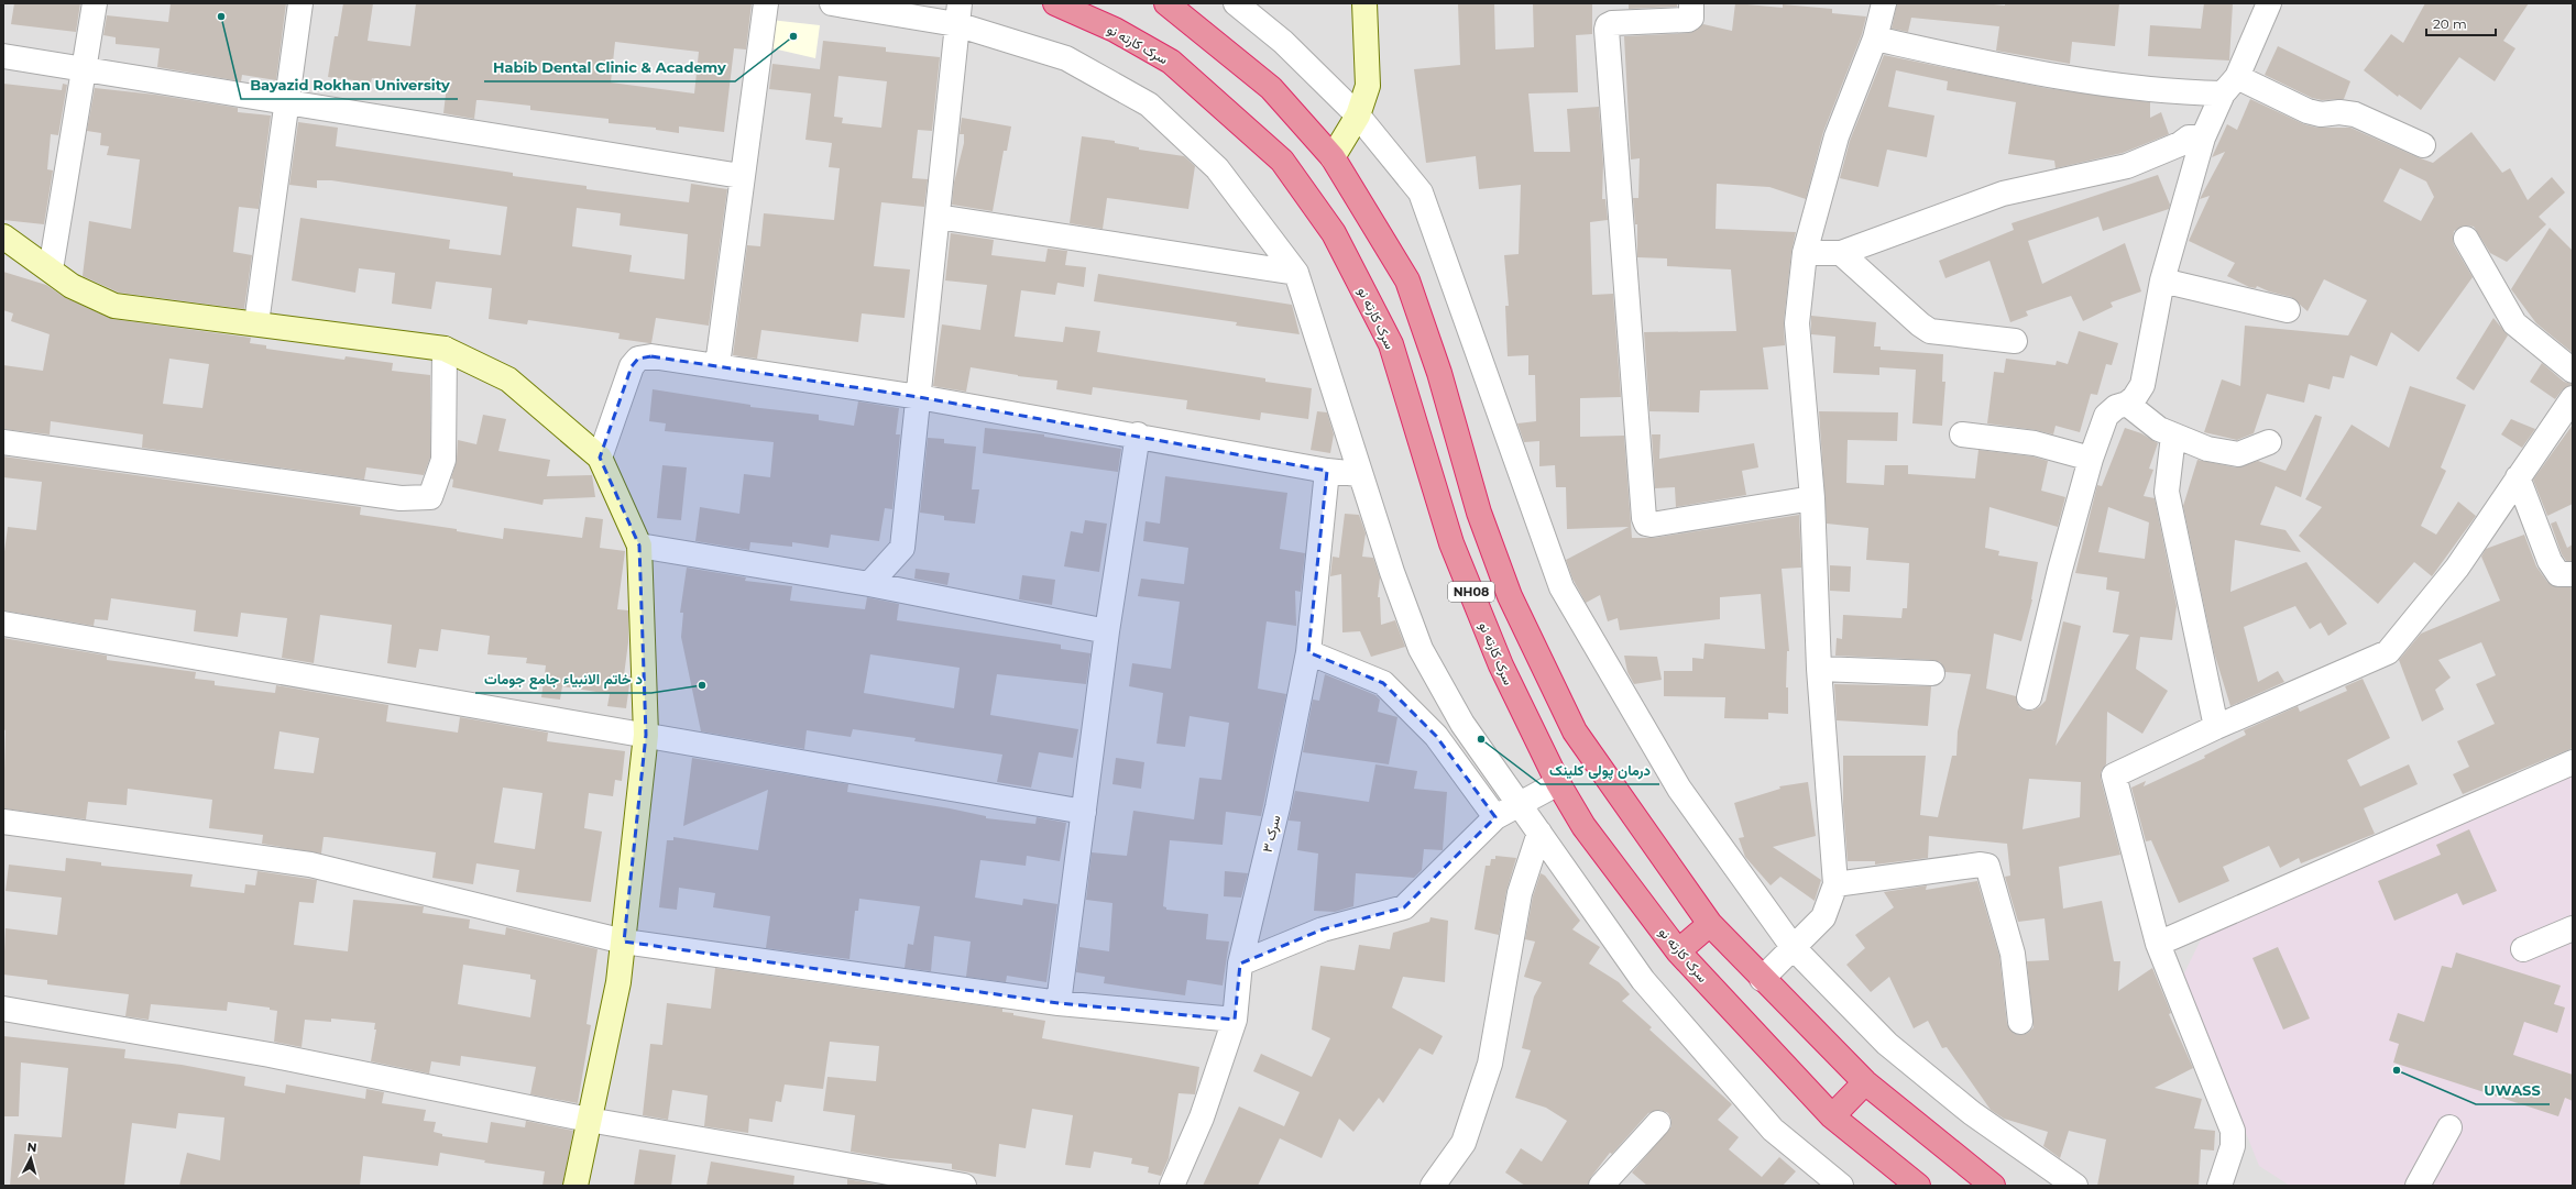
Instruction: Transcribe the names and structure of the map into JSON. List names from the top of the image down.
{
  "streets": {
    "highway": ["سرک کارته نو", "NH08"],
    "street": ["سرک ۳"]
  },
  "places": [
    "Bayazid Rokhan University",
    "Habib Dental Clinic & Academy",
    "د خاتم الانبیاء جامع جومات",
    "درمان پولی کلینک",
    "UWASS"
  ],
  "scale_bar": "20 m",
  "north": "top"
}
